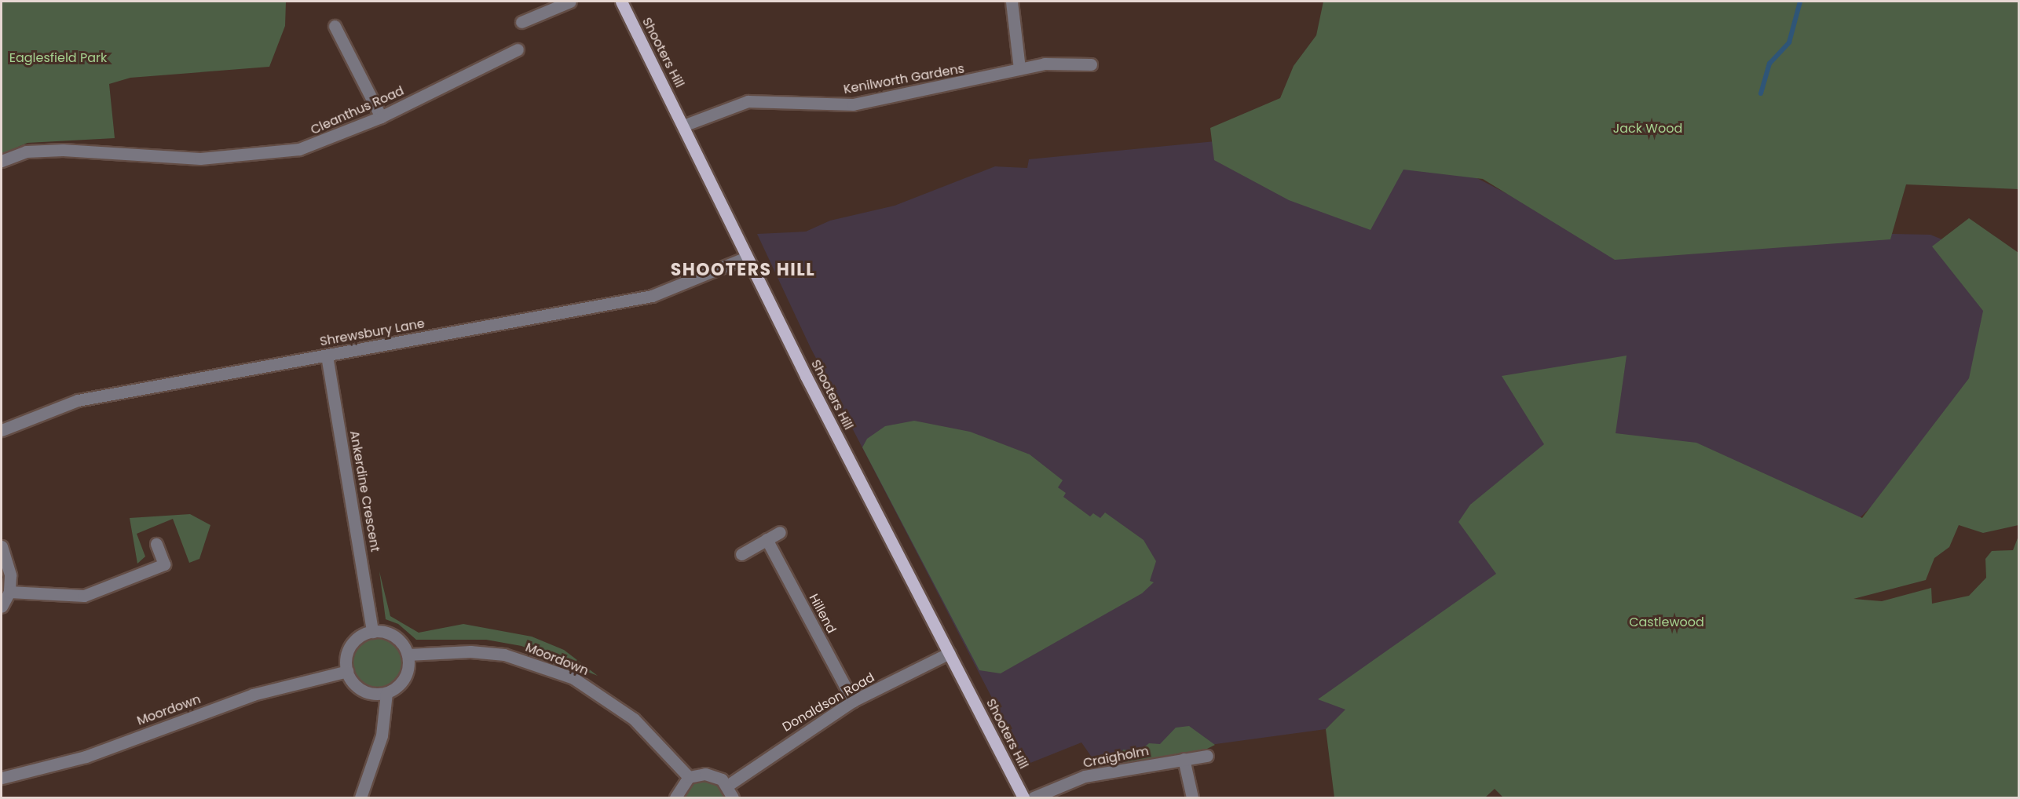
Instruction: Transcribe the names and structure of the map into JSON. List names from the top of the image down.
{
  "streets": {
    "main road": ["Shooters Hill"],
    "street": [
      "Kenilworth Gardens",
      "Cleanthus Road",
      "Shrewsbury Lane",
      "Ankerdine Crescent",
      "Hillend",
      "Moordown",
      "Donaldson Road",
      "Craigholm"
    ]
  },
  "crossings": [
    ["Shooters Hill", "Kenilworth Gardens"],
    ["Shooters Hill", "Shrewsbury Lane"],
    ["Shooters Hill", "Donaldson Road"],
    ["Shrewsbury Lane", "Ankerdine Crescent"],
    ["Ankerdine Crescent", "Moordown"],
    ["Hillend", "Donaldson Road"]
  ],
  "districts": ["SHOOTERS HILL"],
  "parks": ["Eaglesfield Park", "Jack Wood", "Castlewood"]
}
